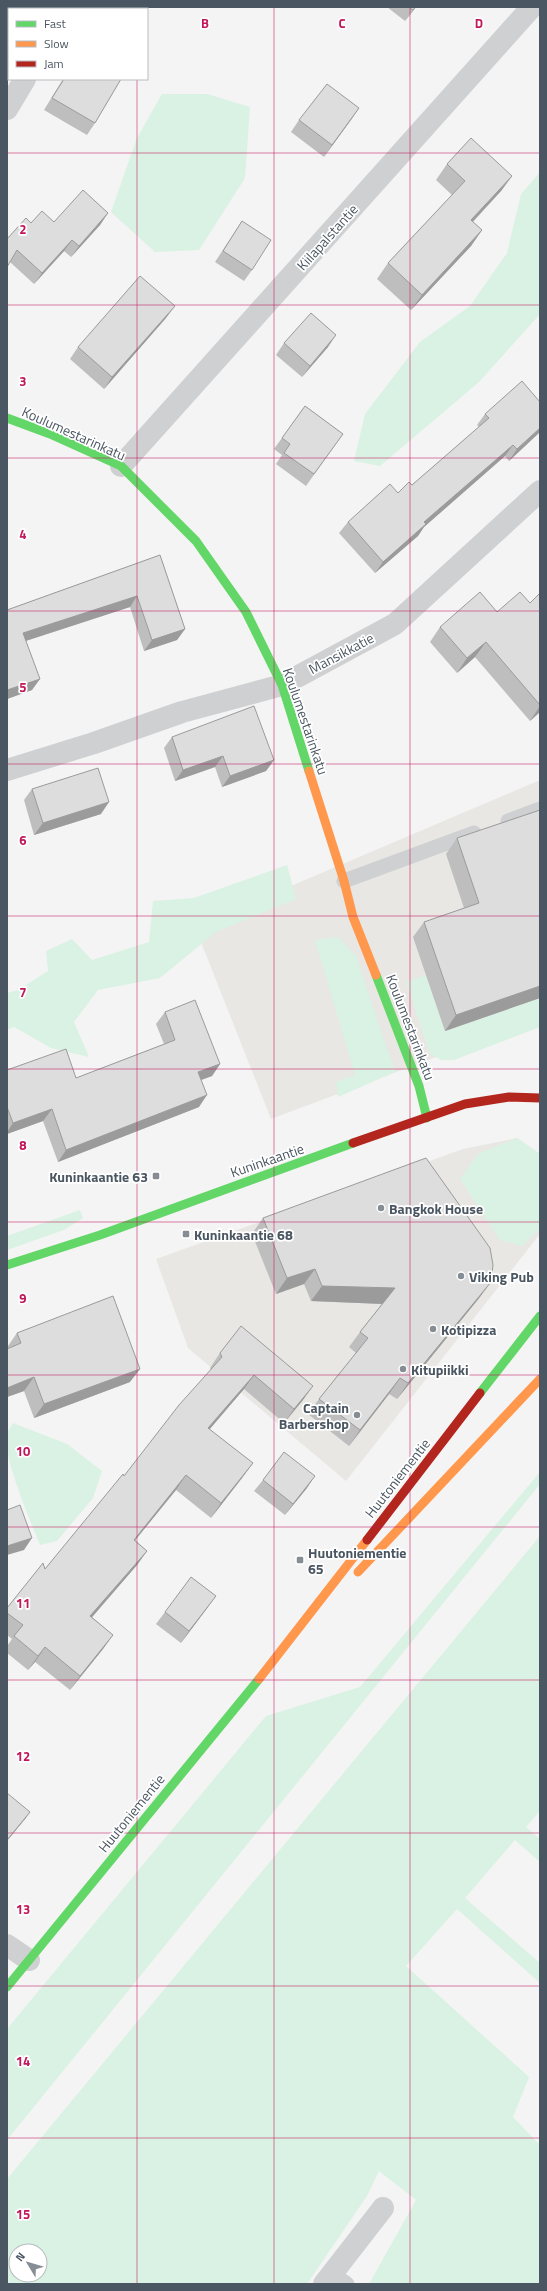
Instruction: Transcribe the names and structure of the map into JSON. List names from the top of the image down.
{
  "streets": {
    "street": [
      "Kiilapalstantie",
      "Koulumestarinkatu",
      "Mansikkatie",
      "Kuninkaantie",
      "Huutoniementie"
    ]
  },
  "crossings": [
    ["Kiilapalstantie", "Koulumestarinkatu"],
    ["Koulumestarinkatu", "Mansikkatie"],
    ["Koulumestarinkatu", "Kuninkaantie"]
  ],
  "places": {
    "transit": ["Kuninkaantie 63", "Kuninkaantie 68", "Huutoniementie 65"],
    "other": [
      "Bangkok House",
      "Viking Pub",
      "Kotipizza",
      "Kitupiikki",
      "Captain Barbershop"
    ]
  },
  "legend": ["Fast", "Slow", "Jam"],
  "north": "top left",
  "grid": {
    "columns": ["B", "C", "D"],
    "rows": [
      "2",
      "3",
      "4",
      "5",
      "6",
      "7",
      "8",
      "9",
      "10",
      "11",
      "12",
      "13",
      "14",
      "15"
    ]
  }
}
